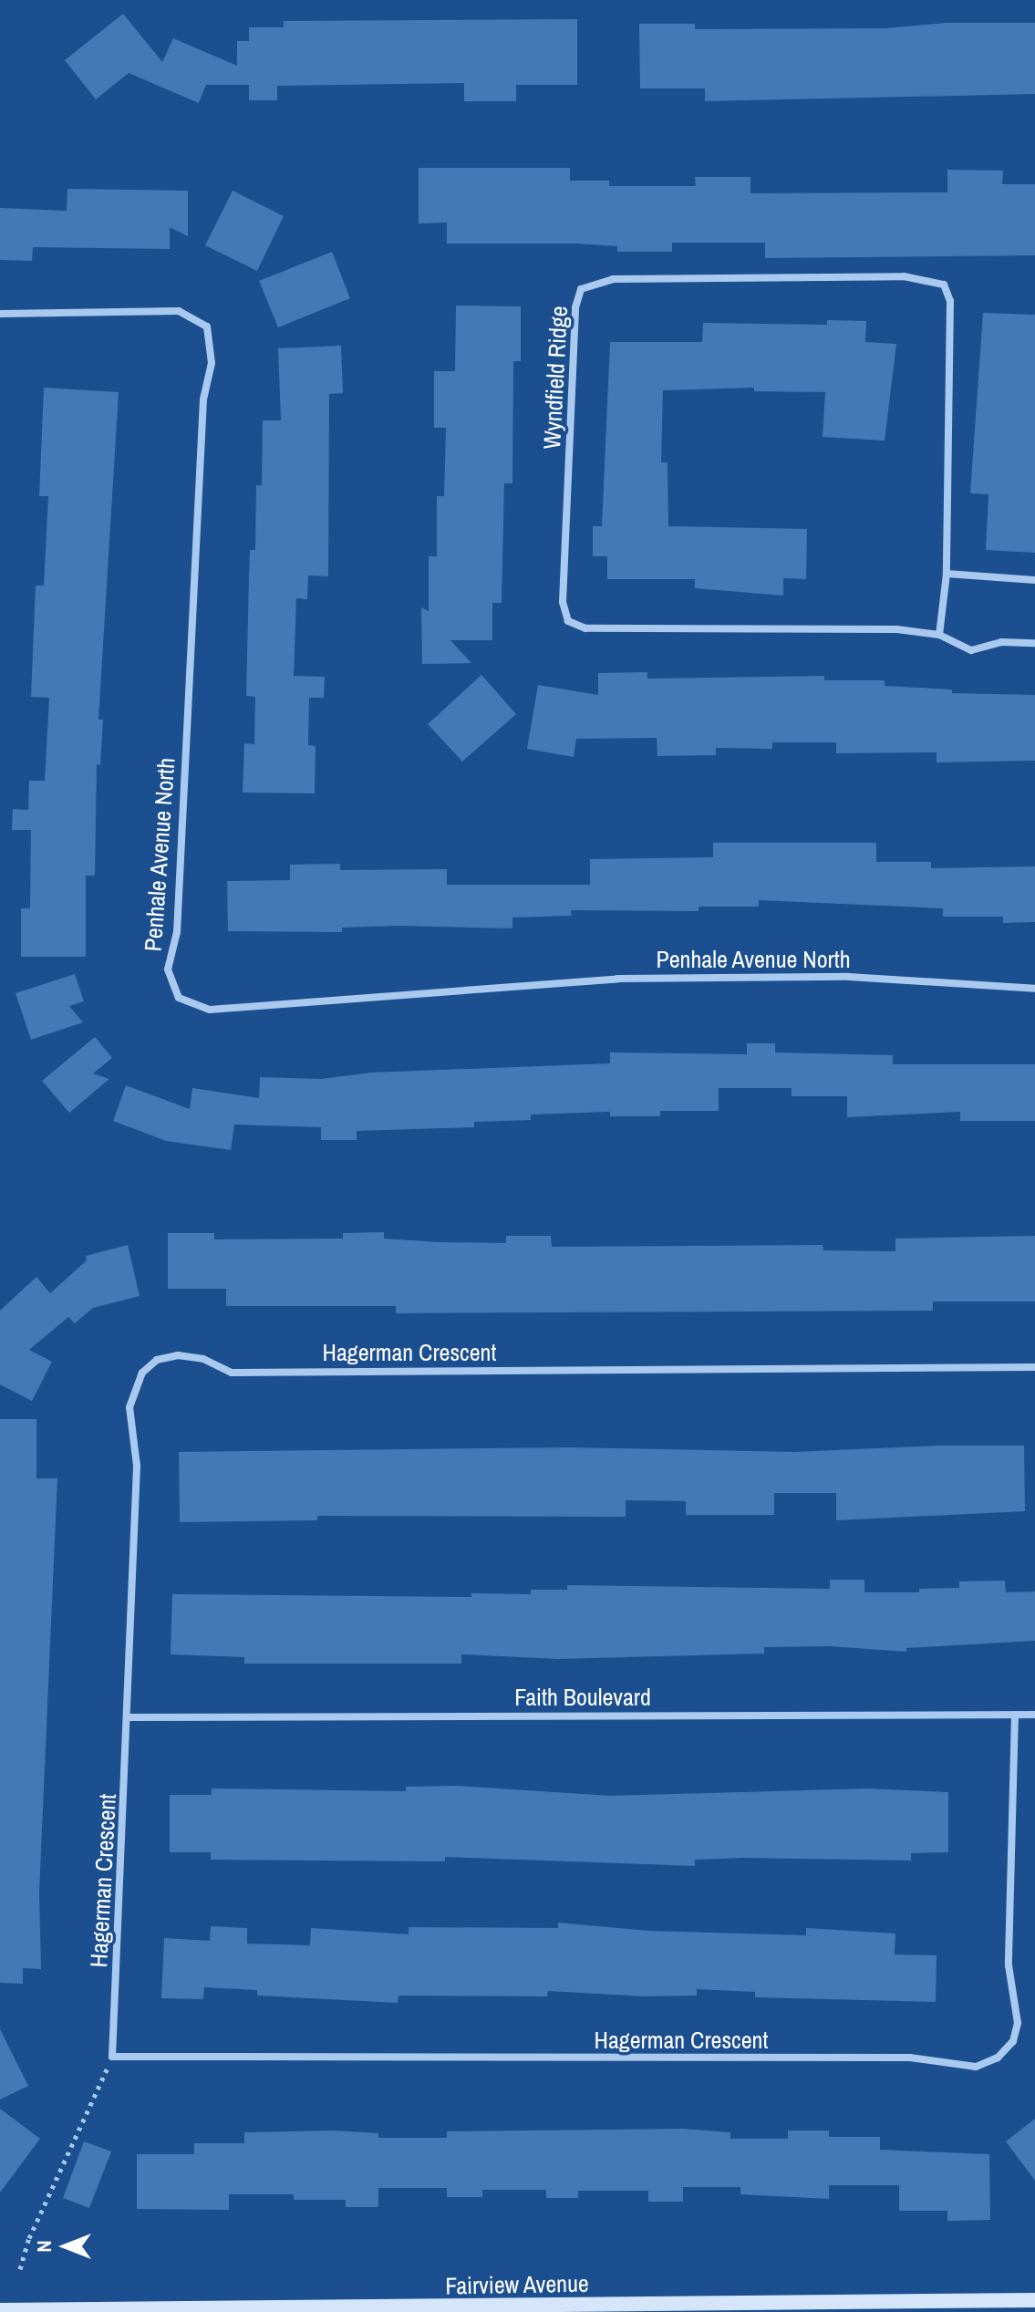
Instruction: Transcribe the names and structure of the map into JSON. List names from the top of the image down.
{
  "streets": {
    "main road": ["Fairview Avenue"],
    "street": [
      "Wyndfield Ridge",
      "Penhale Avenue North",
      "Hagerman Crescent",
      "Faith Boulevard"
    ]
  },
  "crossings": [
    ["Hagerman Crescent", "Faith Boulevard"]
  ],
  "north": "left"
}
